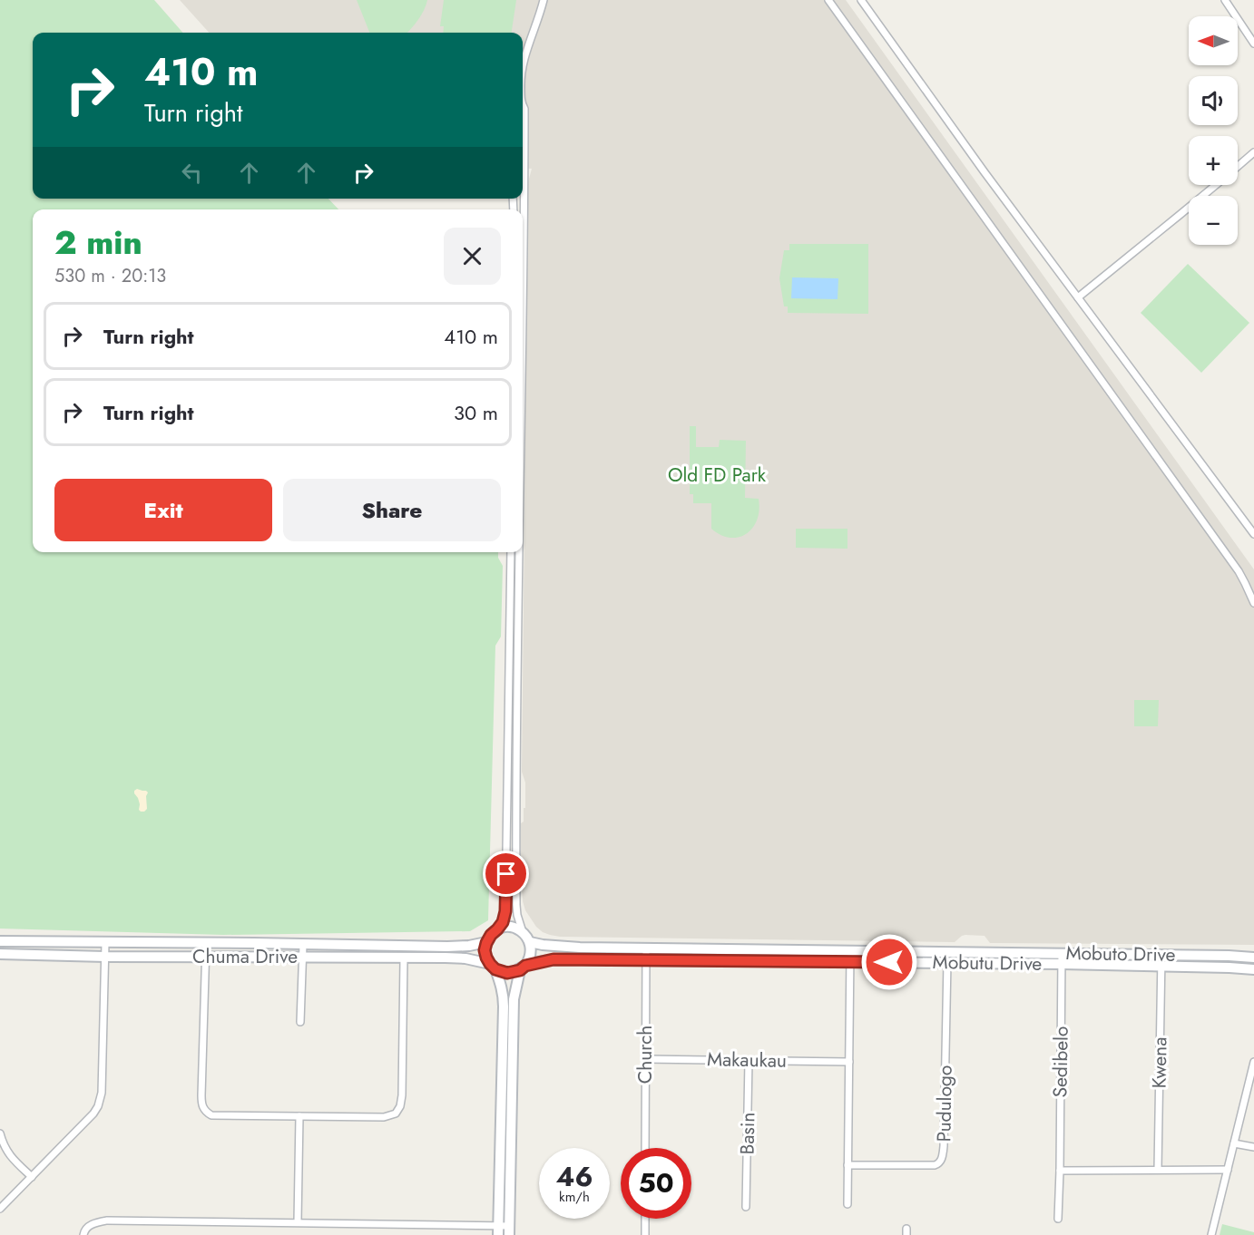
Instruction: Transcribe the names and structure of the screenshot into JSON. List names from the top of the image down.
{
  "streets": {
    "main road": ["Mobuto Drive", "Chuma Drive", "Mobutu Drive"],
    "street": [
      "Church",
      "Makaukau",
      "Sedibelo",
      "Kwena",
      "Pudulogo",
      "Basin"
    ]
  },
  "crossings": [
    ["Mobuto Drive", "Chuma Drive"],
    ["Mobuto Drive", "Mobutu Drive"],
    ["Mobuto Drive", "Church"],
    ["Mobuto Drive", "Sedibelo"],
    ["Mobuto Drive", "Kwena"],
    ["Mobuto Drive", "Pudulogo"],
    ["Chuma Drive", "Mobutu Drive"],
    ["Mobutu Drive", "Church"],
    ["Mobutu Drive", "Sedibelo"],
    ["Mobutu Drive", "Kwena"],
    ["Mobutu Drive", "Pudulogo"],
    ["Church", "Makaukau"],
    ["Makaukau", "Basin"]
  ],
  "parks": ["Old FD Park"],
  "north": "left",
  "page": {
    "map_buttons": ["+", "−"],
    "turn": ["410 m", "Turn right"],
    "heading": ["2 min", "530 m · 20:13"],
    "list": [
      {
        "name": "Turn right",
        "value": "410 m"
      },
      {
        "name": "Turn right",
        "value": "30 m"
      }
    ],
    "buttons": ["Exit", "Share"],
    "speed": "46 km/h",
    "limit": "50"
  }
}
